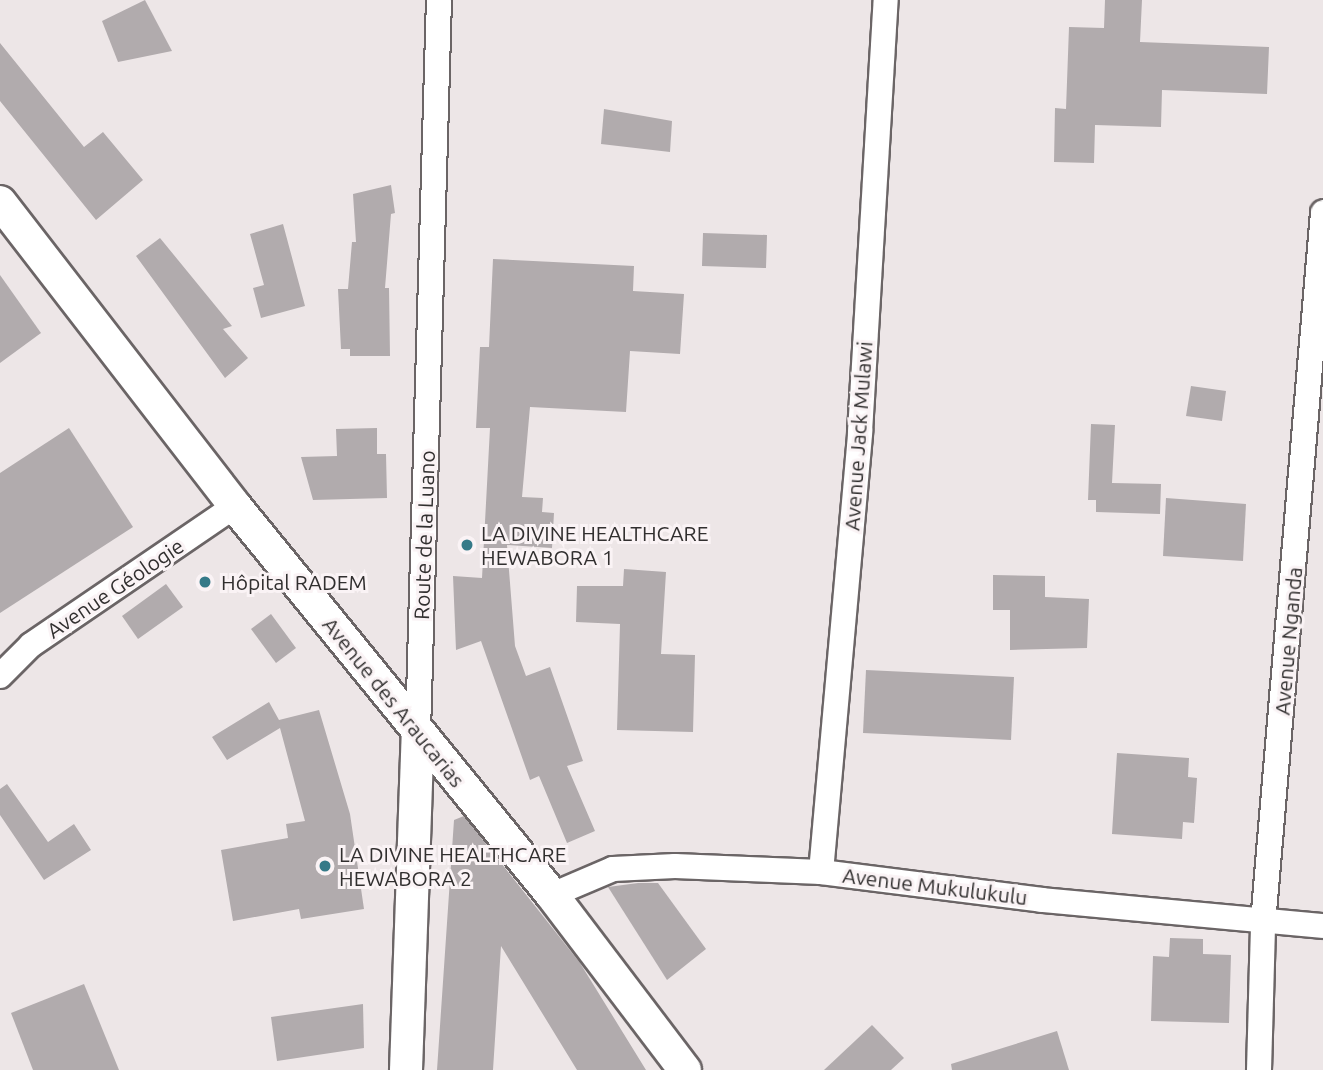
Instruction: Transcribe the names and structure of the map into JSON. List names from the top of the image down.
{
  "streets": {
    "street": [
      "Avenue Jack Mulawi",
      "Route de la Luano",
      "Avenue Géologie",
      "Avenue Nganda",
      "Avenue des Araucarias",
      "Avenue Mukulukulu"
    ]
  },
  "crossings": [
    ["Avenue Jack Mulawi", "Avenue Mukulukulu"],
    ["Route de la Luano", "Avenue des Araucarias"],
    ["Avenue Géologie", "Avenue des Araucarias"],
    ["Avenue Nganda", "Avenue Mukulukulu"],
    ["Avenue des Araucarias", "Avenue Mukulukulu"]
  ],
  "places": ["LA DIVINE HEALTHCARE HEWABORA 1", "Hôpital RADEM", "LA DIVINE HEALTHCARE HEWABORA 2"]
}
